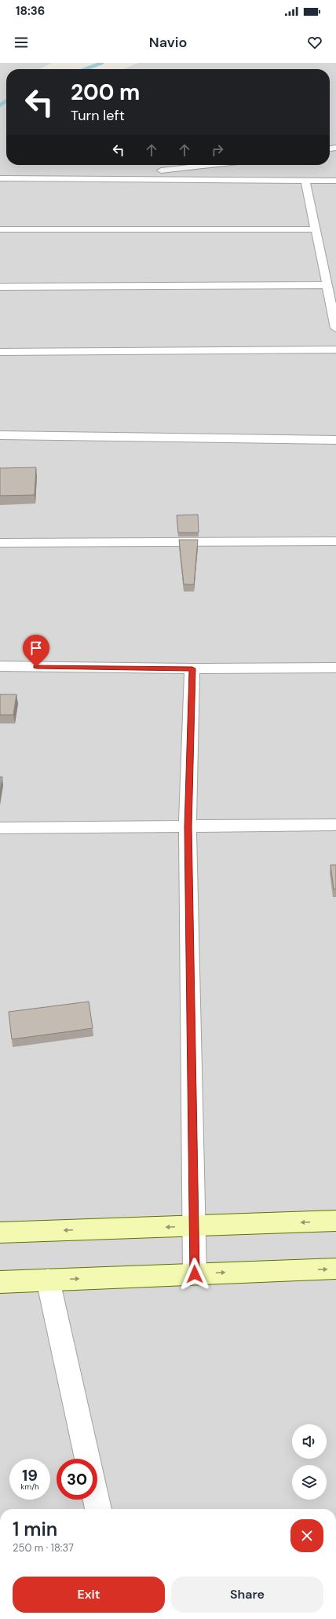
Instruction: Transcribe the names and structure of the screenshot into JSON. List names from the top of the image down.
{
  "page": {
    "status": "18:36",
    "header": "Navio",
    "turn": ["200 m", "Turn left"],
    "speed": "19 km/h",
    "limit": "30",
    "heading": ["1 min", "250 m · 18:37"],
    "buttons": ["Exit", "Share"]
  }
}
